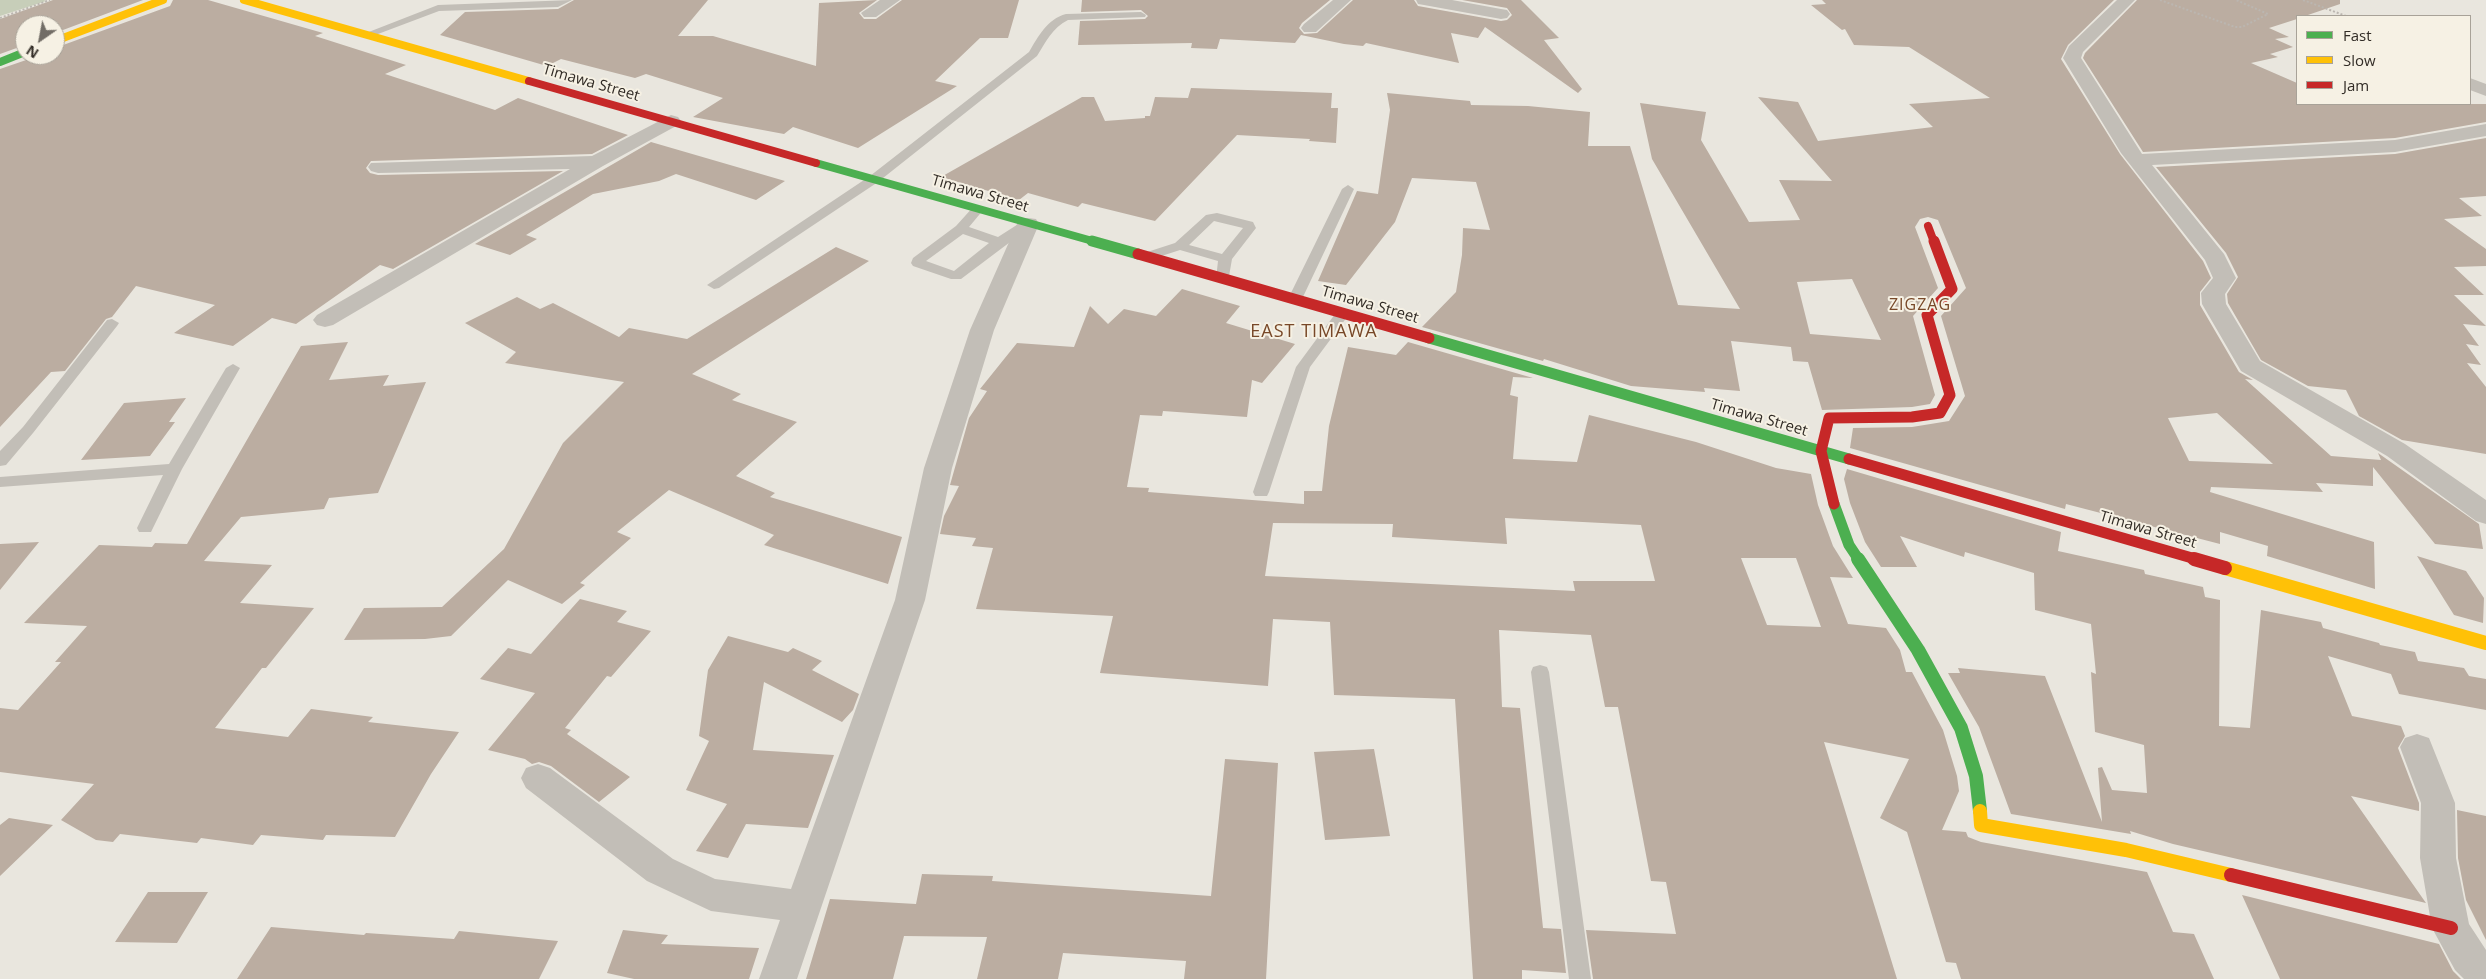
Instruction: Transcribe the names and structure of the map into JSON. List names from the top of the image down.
{
  "streets": {
    "street": ["Timawa Street"]
  },
  "districts": ["ZIGZAG", "EAST TIMAWA"],
  "legend": ["Fast", "Slow", "Jam"],
  "north": "bottom left"
}
